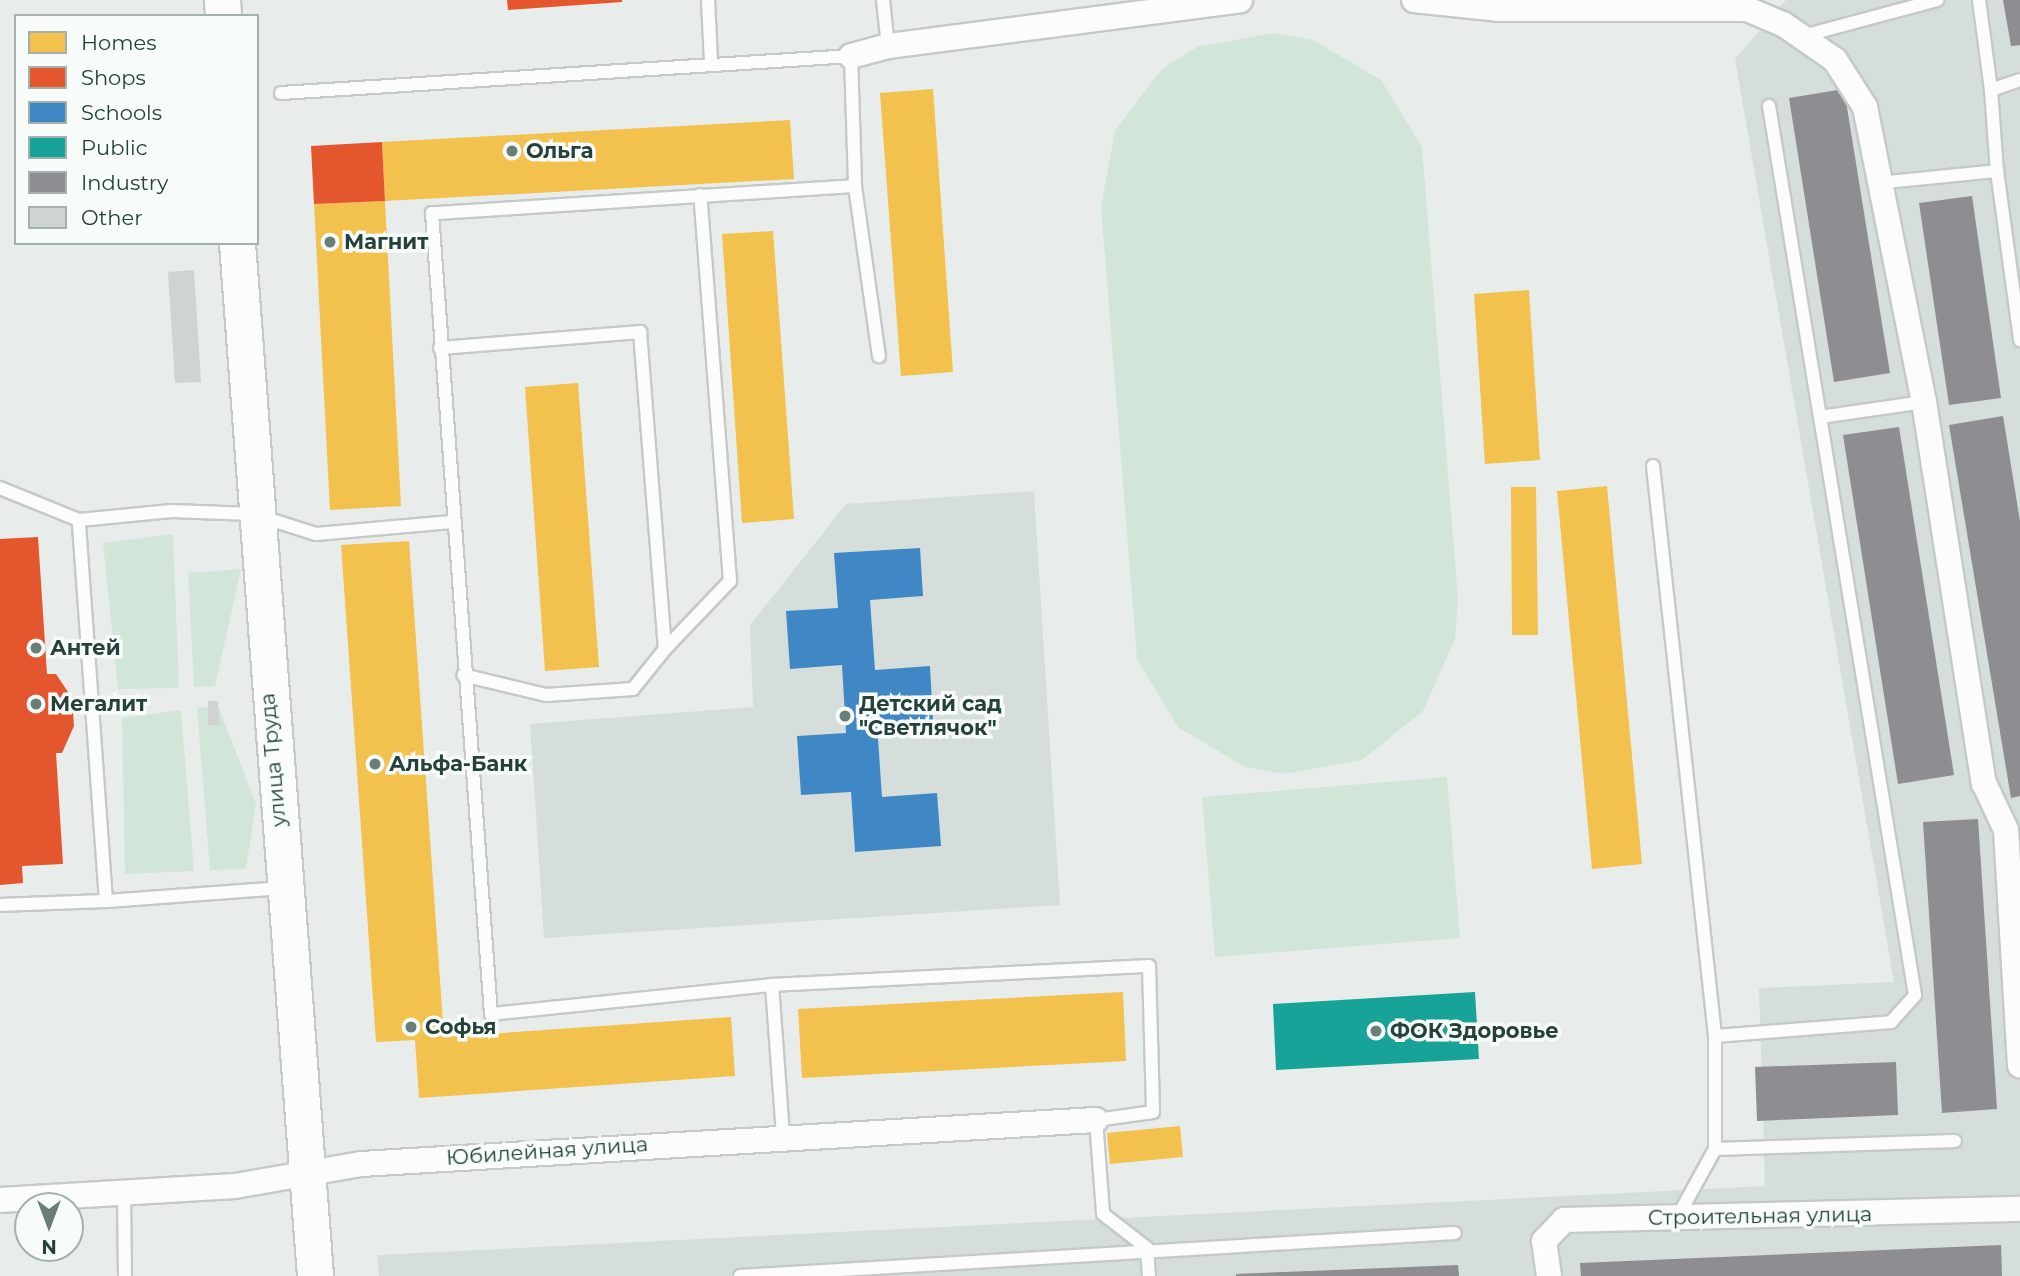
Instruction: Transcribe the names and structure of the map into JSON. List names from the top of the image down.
{
  "streets": {
    "street": ["улица Труда", "Юбилейная улица", "Строительная улица"]
  },
  "crossings": [
    ["улица Труда", "Юбилейная улица"]
  ],
  "places": [
    "Ольга",
    "Магнит",
    "Антей",
    "Мегалит",
    "Детский сад \"Светлячок\"",
    "Альфа-Банк",
    "Софья",
    "ФОК Здоровье"
  ],
  "legend": [
    "Homes",
    "Shops",
    "Schools",
    "Public",
    "Industry",
    "Other"
  ],
  "north": "bottom"
}
